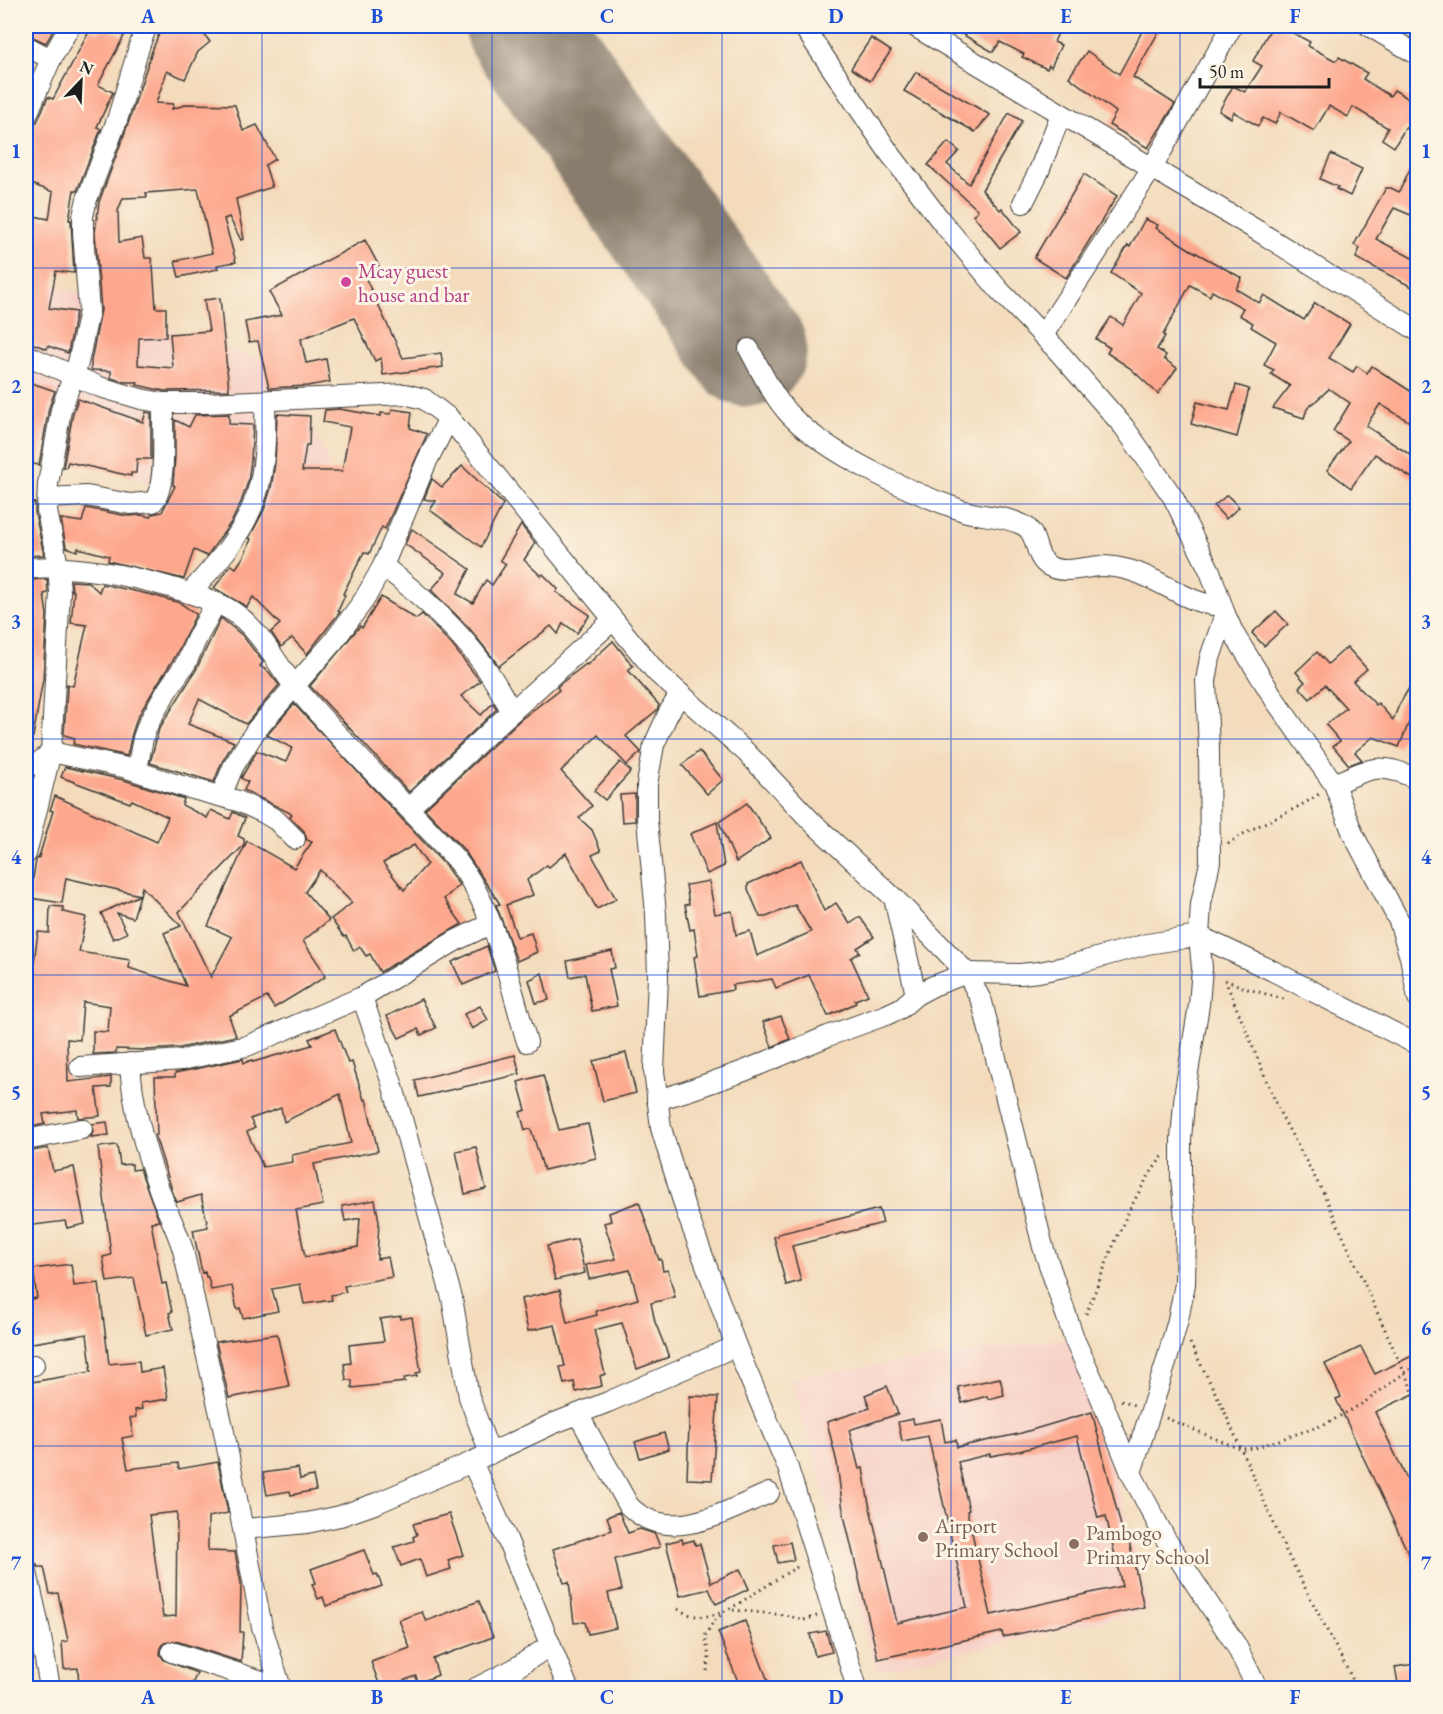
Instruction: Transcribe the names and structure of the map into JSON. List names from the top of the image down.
{
  "places": ["Mcay guest house and bar", "Airport Primary School", "Pambogo Primary School"],
  "scale_bar": "50 m",
  "north": "top right",
  "grid": {
    "columns": [
      "A",
      "B",
      "C",
      "D",
      "E",
      "F"
    ],
    "rows": [
      "1",
      "2",
      "3",
      "4",
      "5",
      "6",
      "7"
    ]
  }
}
